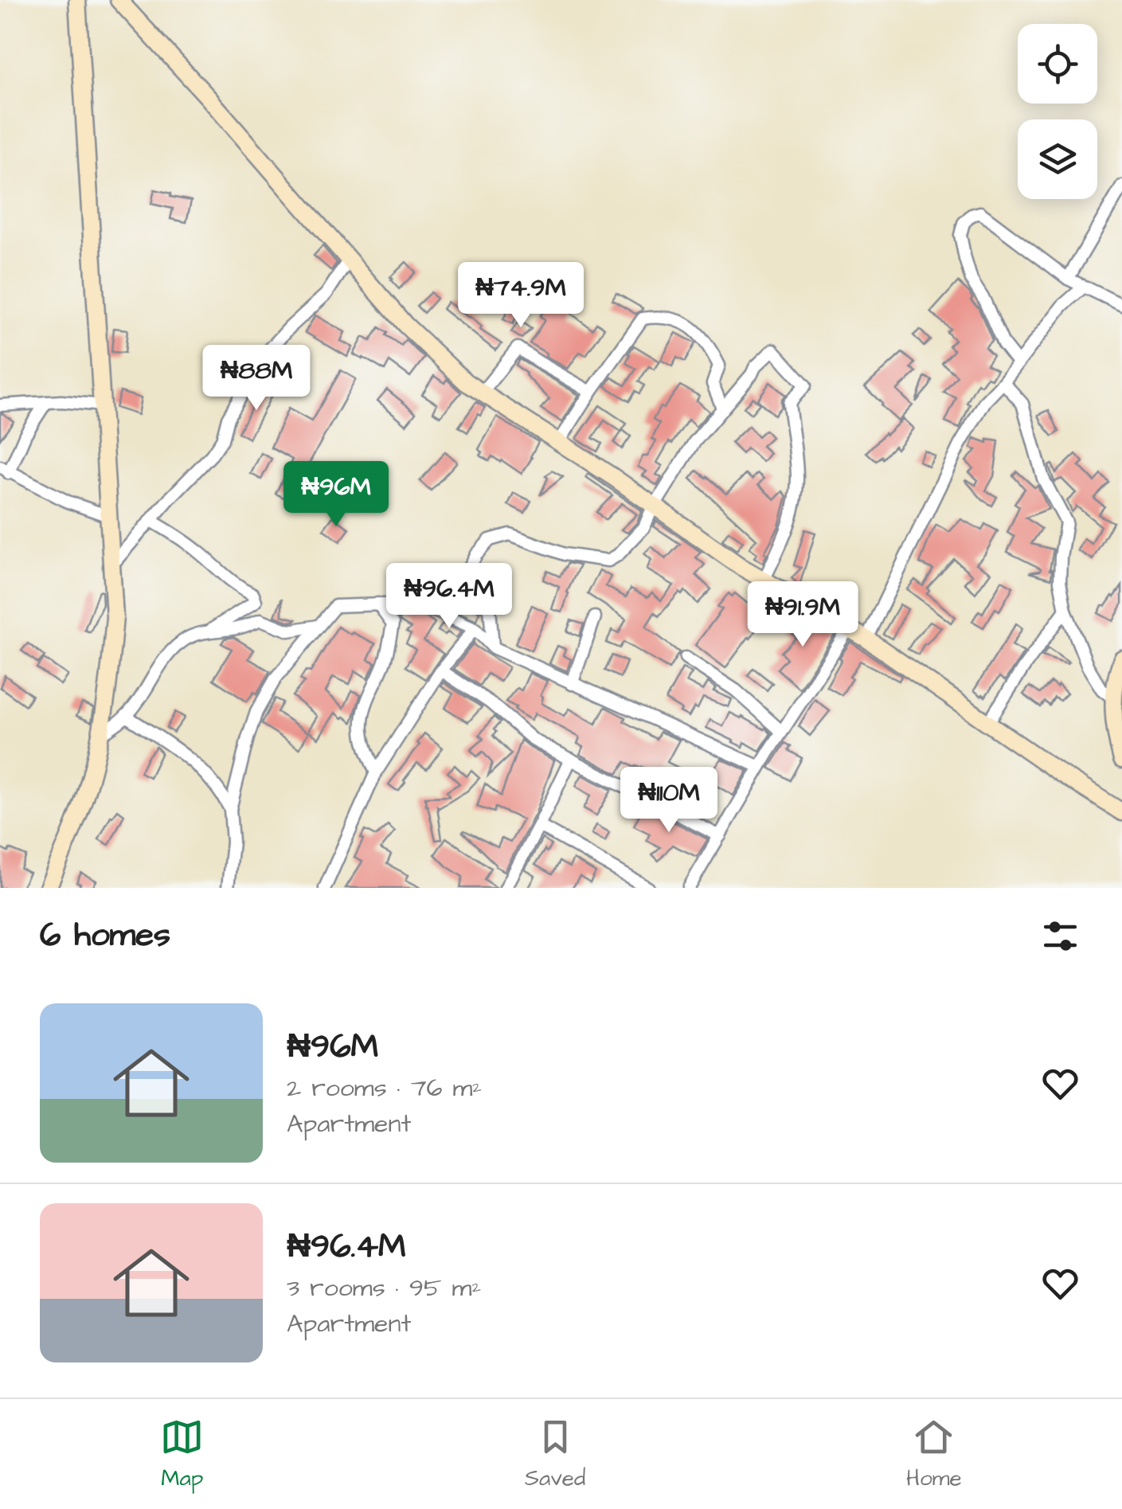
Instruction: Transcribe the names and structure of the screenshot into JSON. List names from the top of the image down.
{
  "page": {
    "price": [
      "₦74.9M",
      "₦88M",
      "₦96M",
      "₦96.4M",
      "₦91.9M",
      "₦110M"
    ],
    "heading": "6 homes",
    "list": [
      {
        "name": "₦96M",
        "note": "2 rooms · 76 m² · Apartment"
      },
      {
        "name": "₦96.4M",
        "note": "3 rooms · 95 m² · Apartment"
      }
    ],
    "tabs": ["Map", "Saved", "Home"]
  }
}
